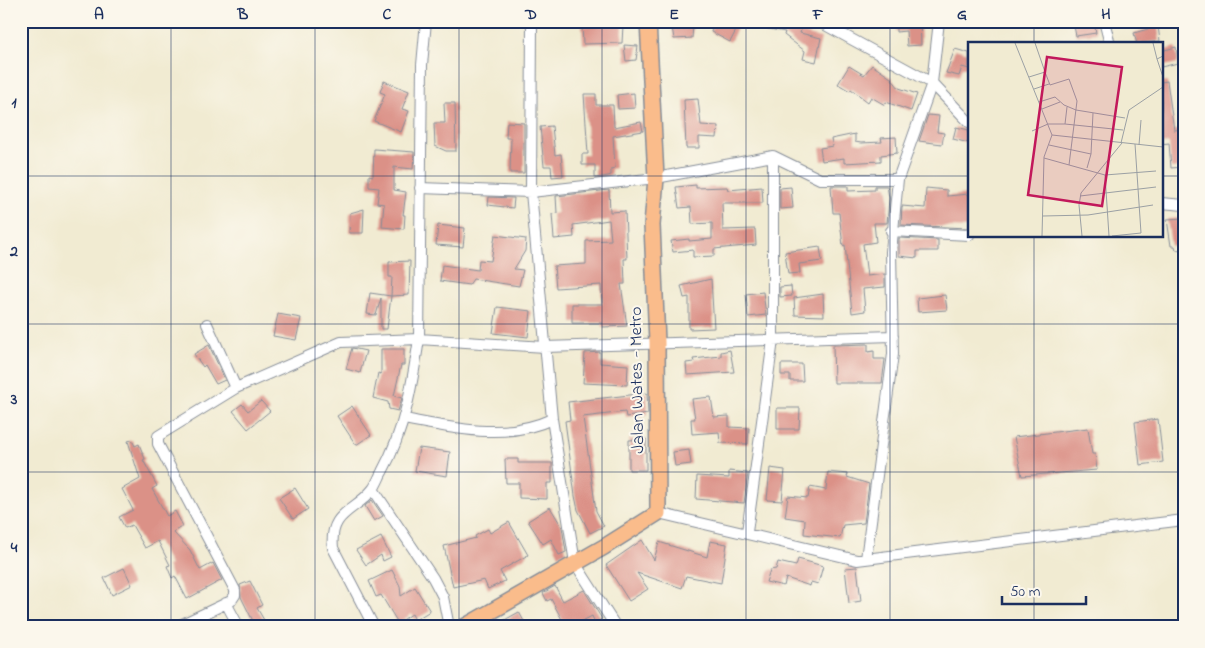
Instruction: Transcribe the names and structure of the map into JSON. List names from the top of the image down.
{
  "streets": {
    "main road": ["Jalan Wates - Metro"]
  },
  "scale_bar": "50 m",
  "grid": {
    "columns": [
      "A",
      "B",
      "C",
      "D",
      "E",
      "F",
      "G",
      "H"
    ],
    "rows": [
      "1",
      "2",
      "3",
      "4"
    ]
  }
}
